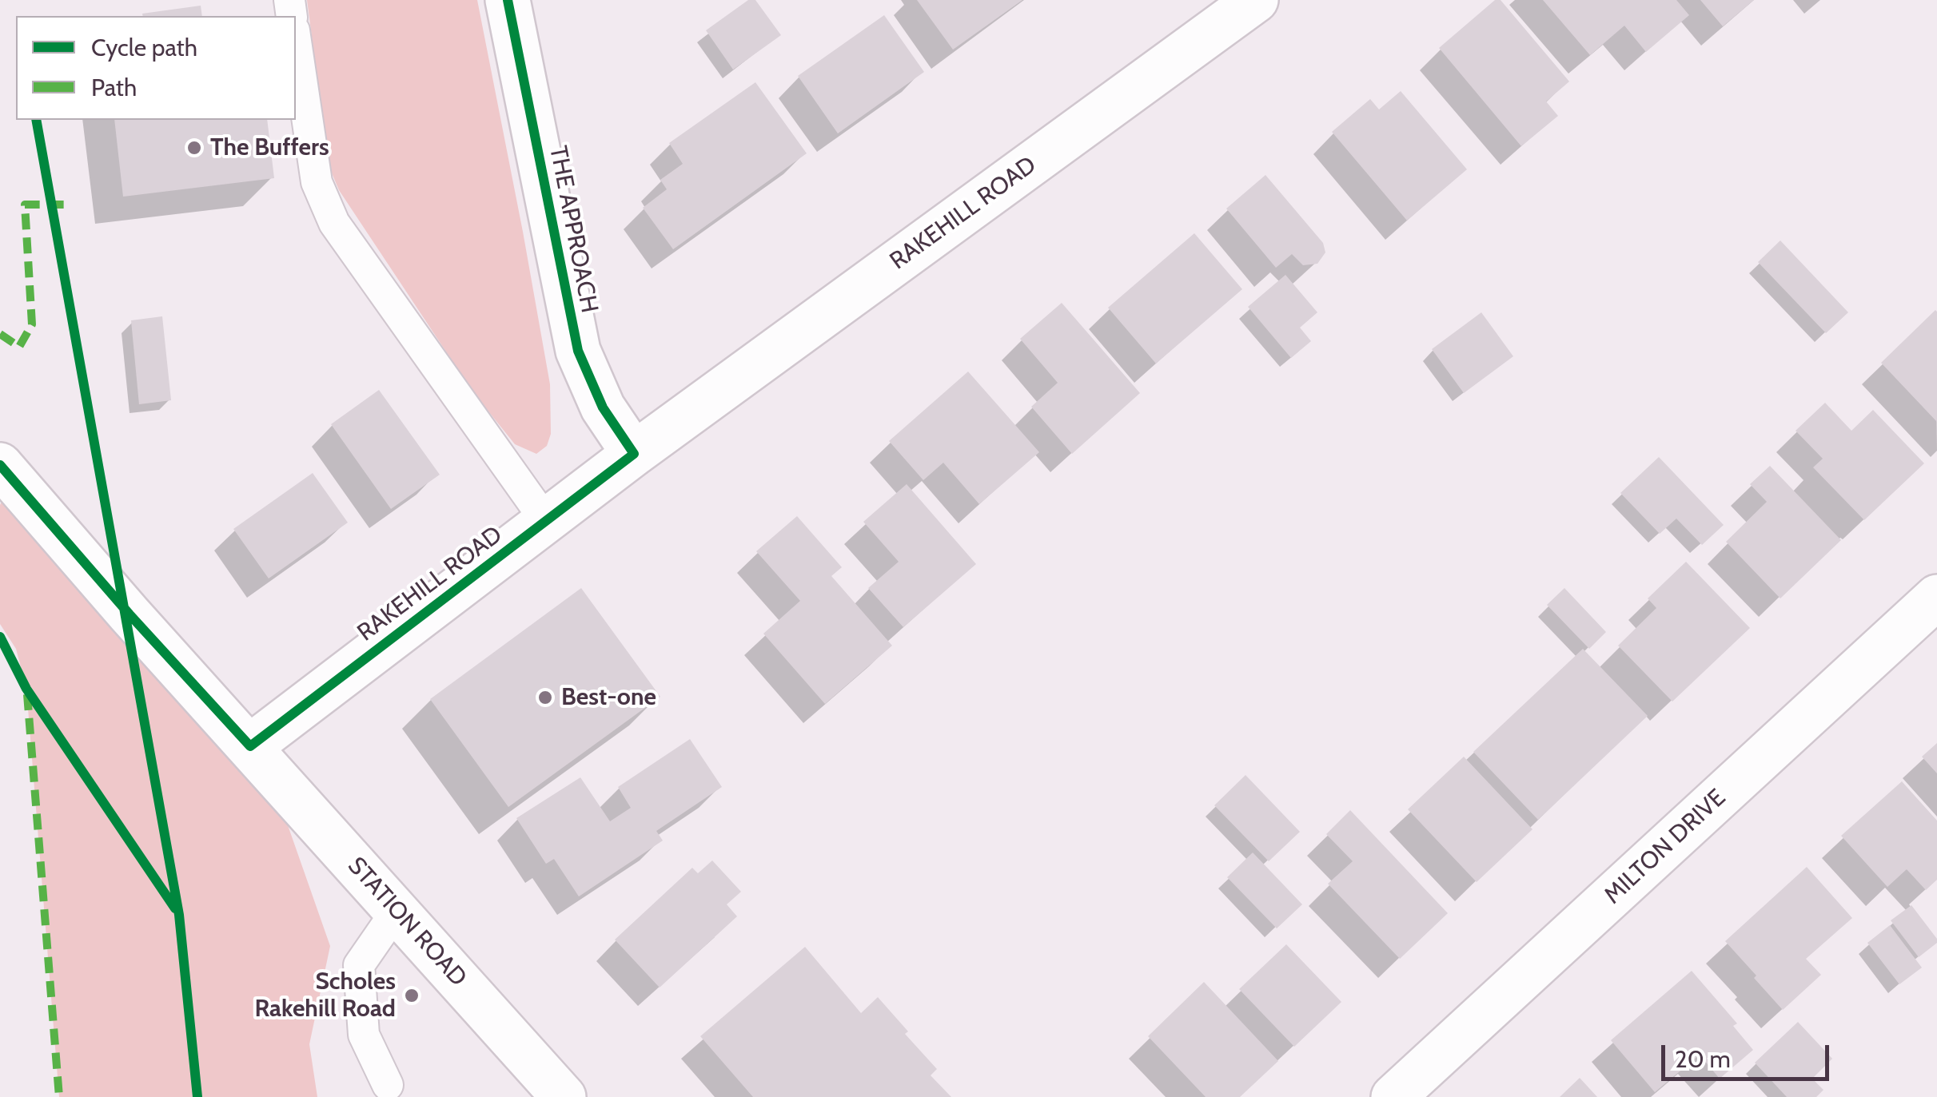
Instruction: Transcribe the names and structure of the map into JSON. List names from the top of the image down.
{
  "streets": {
    "street": [
      "RAKEHILL ROAD",
      "THE APPROACH",
      "MILTON DRIVE",
      "STATION ROAD"
    ]
  },
  "crossings": [
    ["RAKEHILL ROAD", "THE APPROACH"],
    ["RAKEHILL ROAD", "STATION ROAD"]
  ],
  "places": ["The Buffers", "Best-one", "Scholes Rakehill Road"],
  "legend": ["Cycle path", "Path"],
  "scale_bar": "20 m"
}
